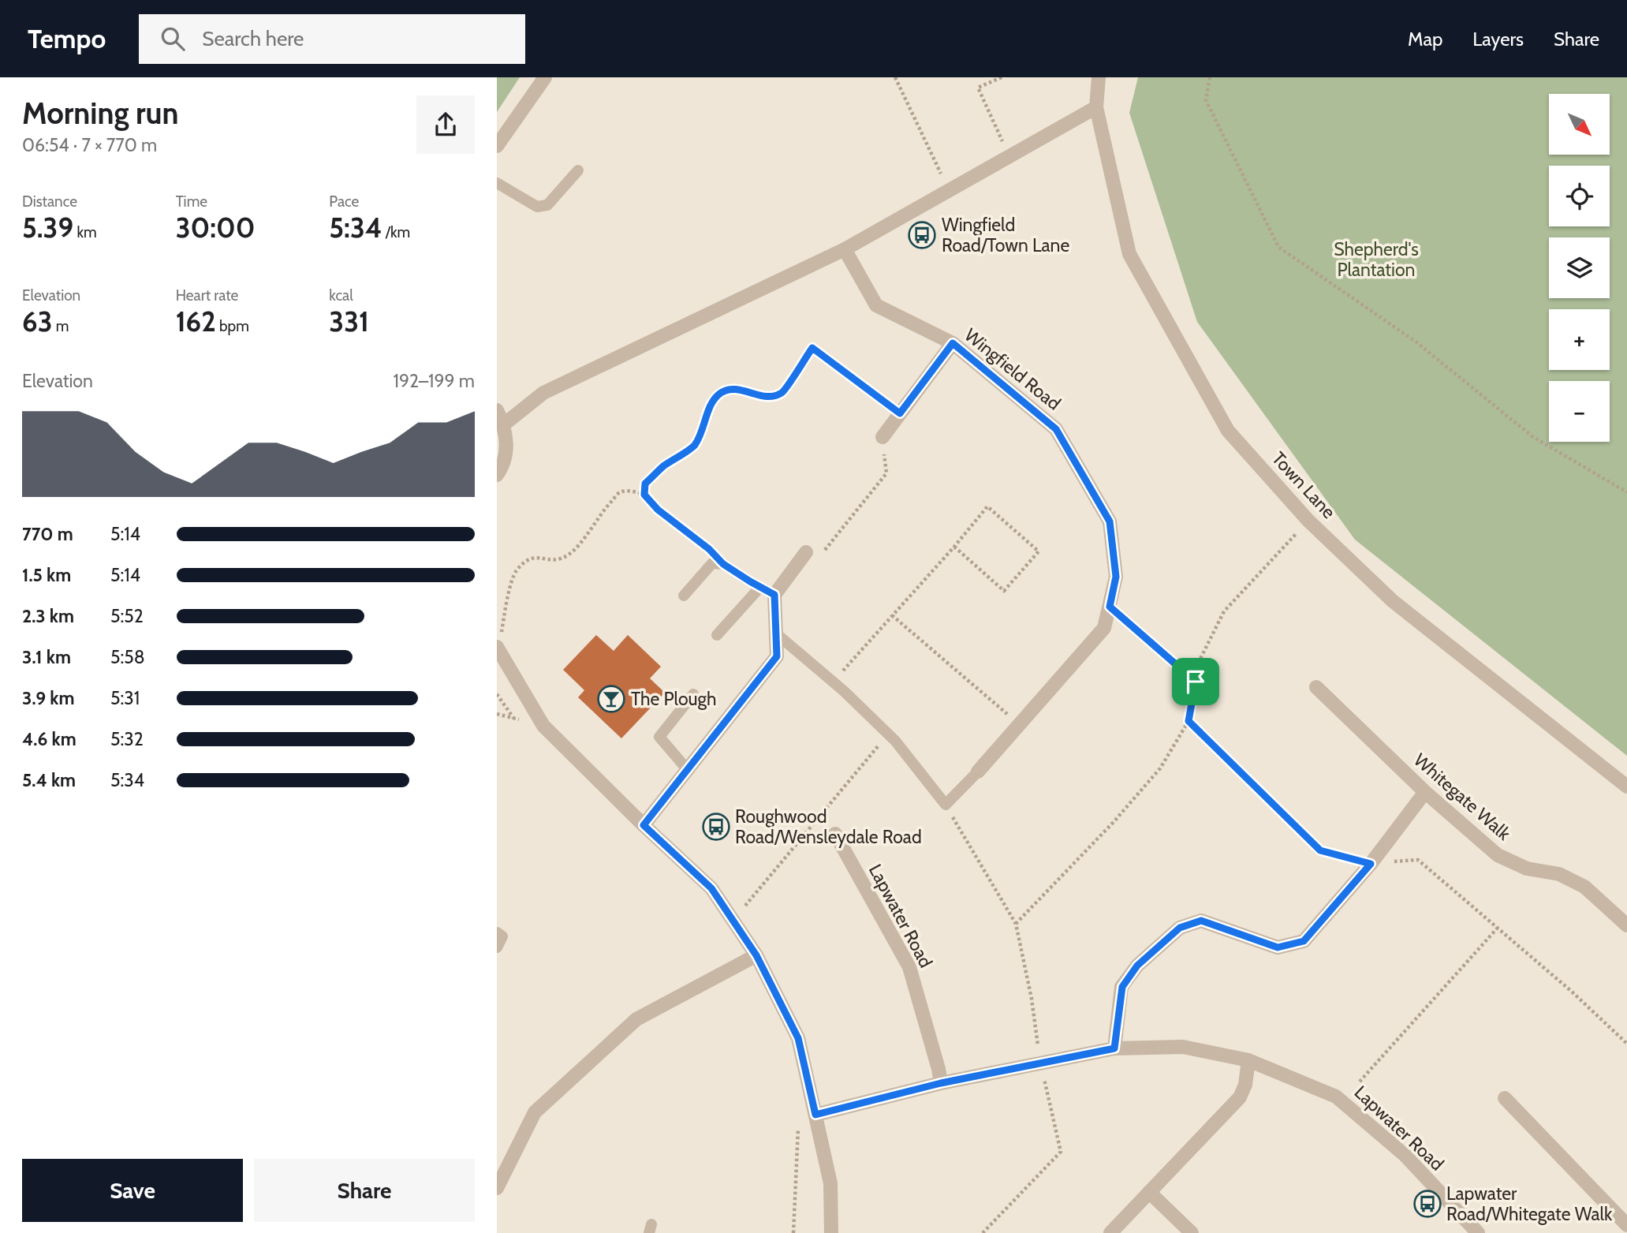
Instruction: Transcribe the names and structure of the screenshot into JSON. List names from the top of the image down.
{
  "streets": {
    "street": [
      "Wingfield Road",
      "Town Lane",
      "Whitegate Walk",
      "Lapwater Road"
    ]
  },
  "parks": ["Shepherd's Plantation"],
  "places": {
    "bus stop": ["Wingfield Road/Town Lane", "Roughwood Road/Wensleydale Road", "Lapwater Road/Whitegate Walk"],
    "bar": ["The Plough"]
  },
  "north": "bottom right",
  "page": {
    "header": "Tempo",
    "search": "Search here",
    "nav": ["Map", "Layers", "Share"],
    "heading": ["Morning run", "06:54 · 7 × 770 m"],
    "map_buttons": ["+", "−"],
    "stats": [
      ["Distance", "5.39 km"],
      ["Time", "30:00"],
      ["Pace", "5:34 /km"],
      ["Elevation", "63 m"],
      ["Heart rate", "162 bpm"],
      ["kcal", "331"]
    ],
    "chart": ["Elevation", "192–199 m"],
    "list": [
      {
        "name": "770 m",
        "note": "5:14"
      },
      {
        "name": "1.5 km",
        "note": "5:14"
      },
      {
        "name": "2.3 km",
        "note": "5:52"
      },
      {
        "name": "3.1 km",
        "note": "5:58"
      },
      {
        "name": "3.9 km",
        "note": "5:31"
      },
      {
        "name": "4.6 km",
        "note": "5:32"
      },
      {
        "name": "5.4 km",
        "note": "5:34"
      }
    ],
    "buttons": ["Save", "Share"]
  }
}
